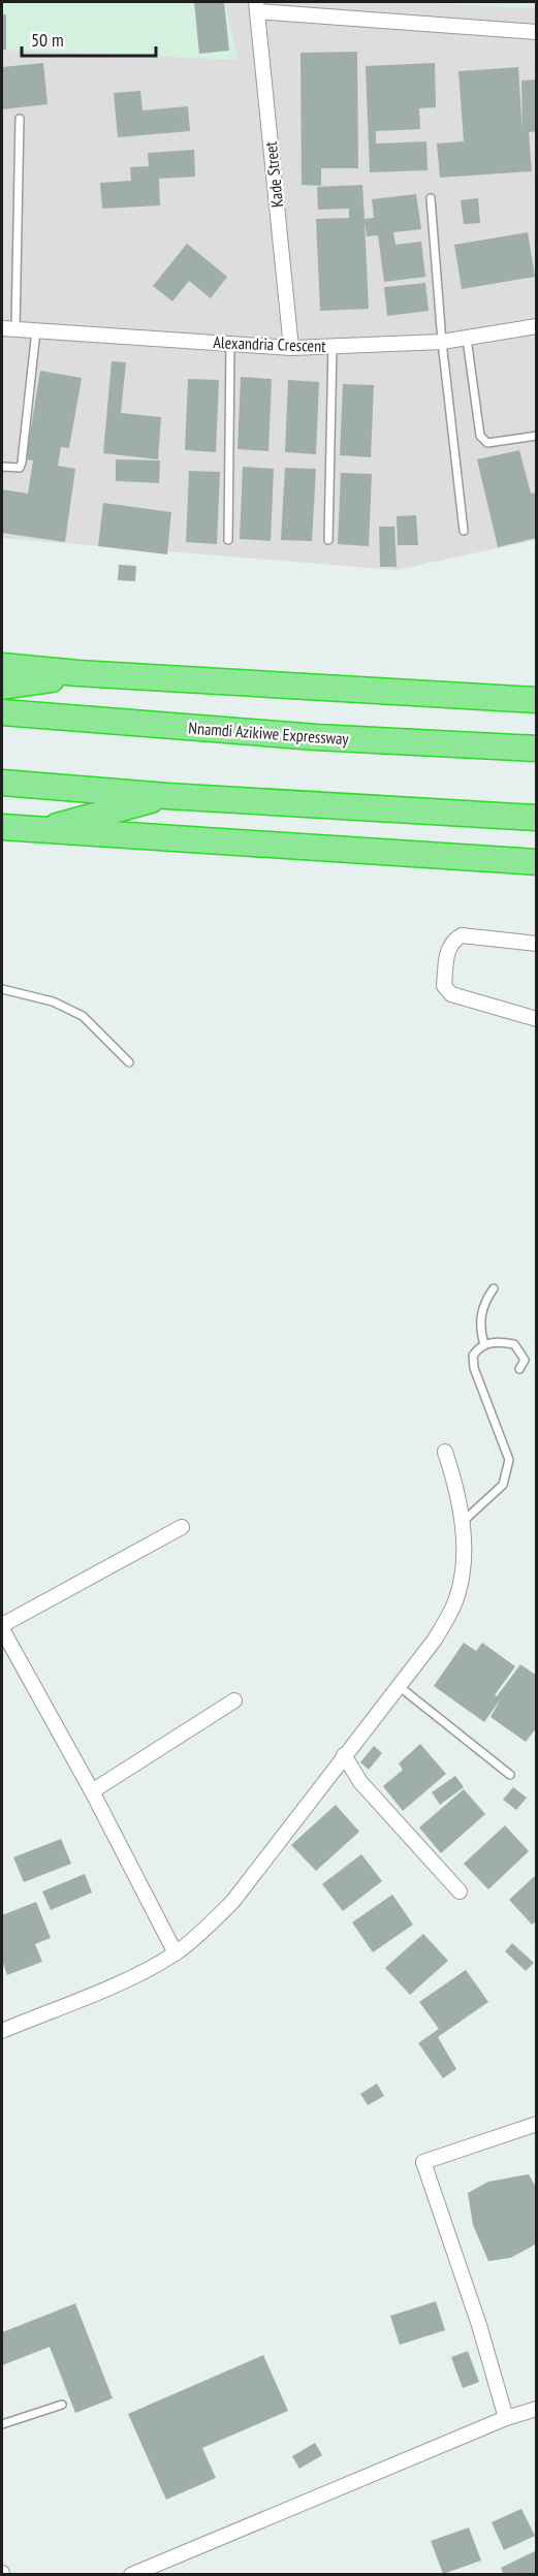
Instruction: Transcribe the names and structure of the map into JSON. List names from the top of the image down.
{
  "streets": {
    "highway": ["Nnamdi Azikiwe Expressway"],
    "street": ["Kade Street", "Alexandria Crescent"]
  },
  "crossings": [
    ["Kade Street", "Alexandria Crescent"]
  ],
  "scale_bar": "50 m"
}
